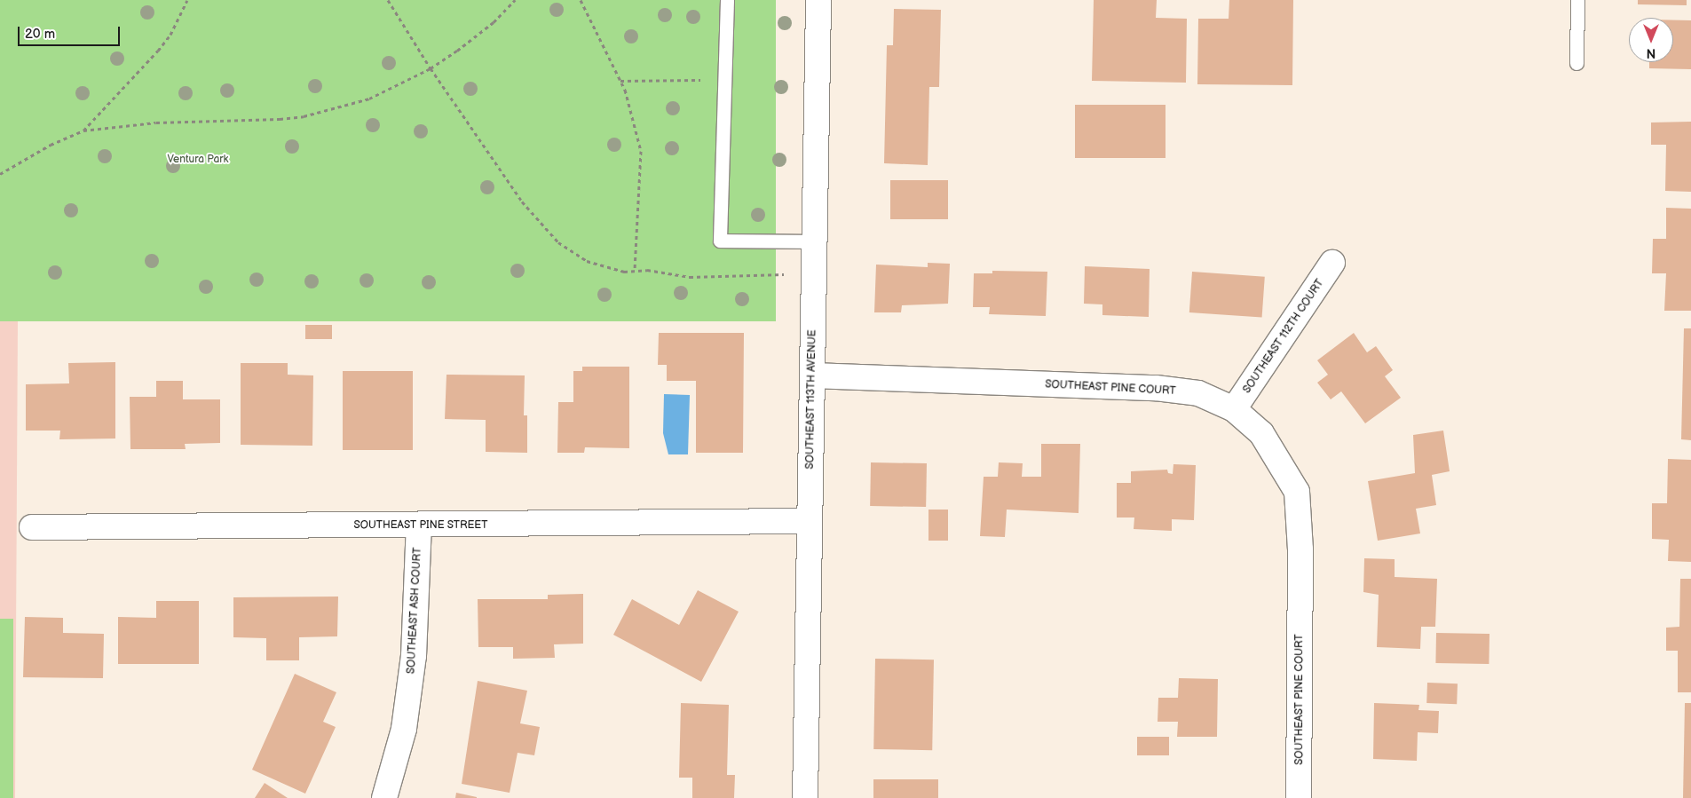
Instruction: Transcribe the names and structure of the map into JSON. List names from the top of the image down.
{
  "streets": {
    "street": [
      "SOUTHEAST 112TH COURT",
      "SOUTHEAST PINE COURT",
      "SOUTHEAST 113TH AVENUE",
      "SOUTHEAST PINE STREET",
      "SOUTHEAST ASH COURT"
    ]
  },
  "crossings": [
    ["SOUTHEAST 112TH COURT", "SOUTHEAST PINE COURT"],
    ["SOUTHEAST PINE COURT", "SOUTHEAST 113TH AVENUE"],
    ["SOUTHEAST 113TH AVENUE", "SOUTHEAST PINE STREET"],
    ["SOUTHEAST PINE STREET", "SOUTHEAST ASH COURT"]
  ],
  "parks": ["Ventura Park"],
  "scale_bar": "20 m",
  "north": "bottom"
}
